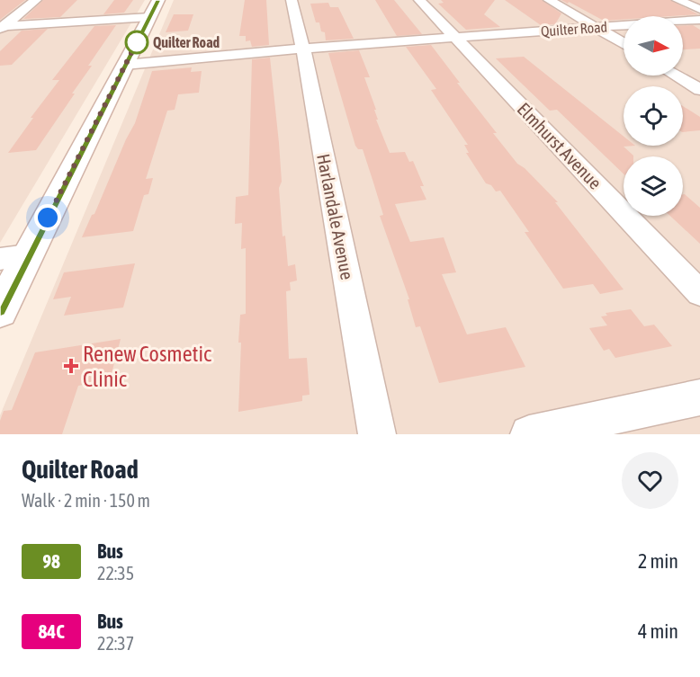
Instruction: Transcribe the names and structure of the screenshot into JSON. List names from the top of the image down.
{
  "streets": {
    "street": ["Quilter Road", "Elmhurst Avenue", "Harlandale Avenue"]
  },
  "crossings": [
    ["Quilter Road", "Elmhurst Avenue"],
    ["Quilter Road", "Harlandale Avenue"]
  ],
  "places": {
    "other": ["Quilter Road"],
    "health": ["Renew Cosmetic Clinic"]
  },
  "lines": ["bus line 98"],
  "north": "right",
  "page": {
    "heading": ["Quilter Road", "Walk · 2 min · 150 m"],
    "list": [
      {
        "mark": "98",
        "name": "Bus",
        "note": "22:35",
        "value": "2 min"
      },
      {
        "mark": "84C",
        "name": "Bus",
        "note": "22:37",
        "value": "4 min"
      }
    ]
  }
}
